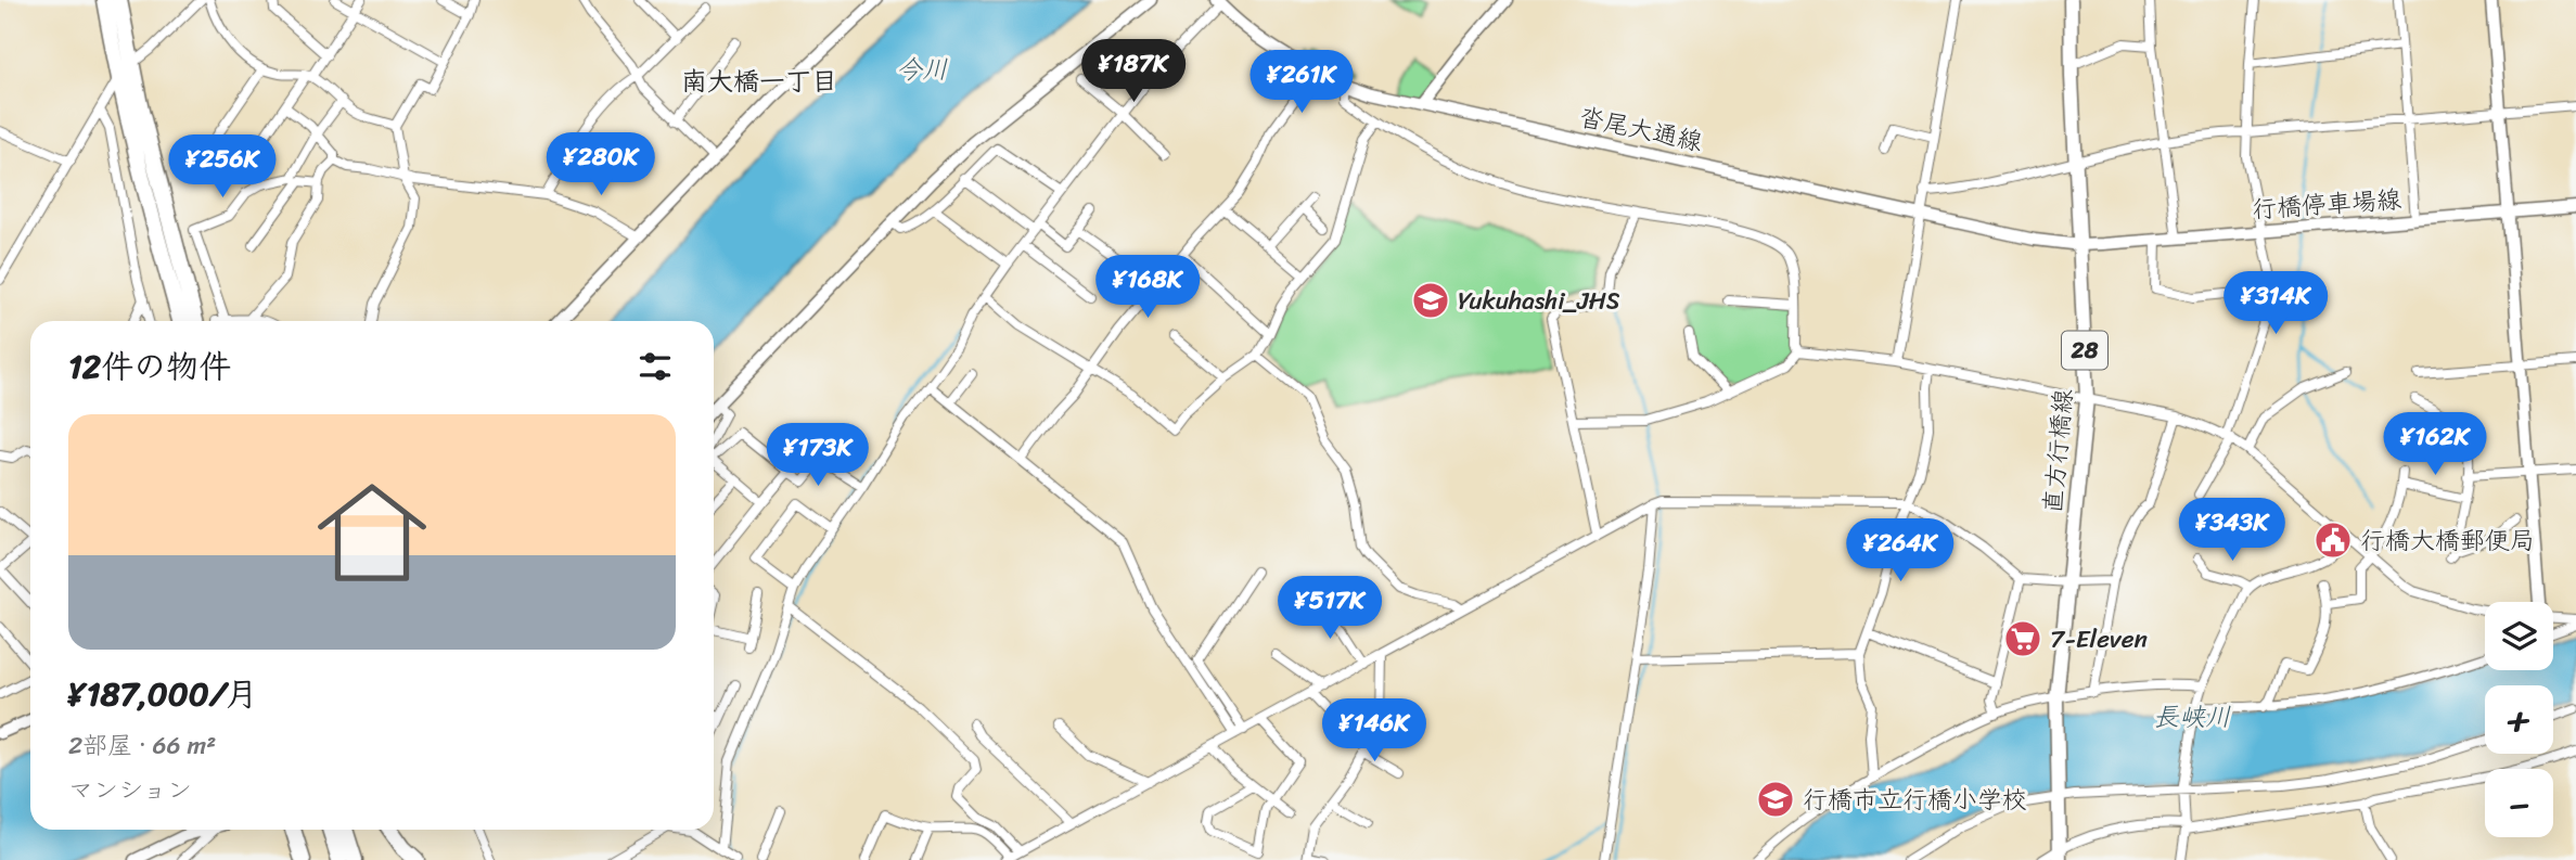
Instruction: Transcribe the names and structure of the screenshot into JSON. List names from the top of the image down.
{
  "streets": {
    "main road": ["28", "直方行橋線"],
    "street": ["沓尾大通線", "行橋停車場線"]
  },
  "crossings": [
    ["沓尾大通線", "行橋停車場線"],
    ["沓尾大通線", "直方行橋線"],
    ["行橋停車場線", "直方行橋線"]
  ],
  "districts": ["南大橋一丁目"],
  "water": ["今川", "長峡川"],
  "places": {
    "school or university": ["Yukuhashi_JHS", "行橋市立行橋小学校"],
    "public building": ["行橋大橋郵便局"],
    "supermarket": ["7-Eleven"]
  },
  "page": {
    "price": [
      "¥187K",
      "¥261K",
      "¥280K",
      "¥256K",
      "¥168K",
      "¥314K",
      "¥162K",
      "¥173K",
      "¥343K",
      "¥264K",
      "¥517K",
      "¥146K"
    ],
    "heading": "12件の物件",
    "list": [
      {
        "name": "¥187,000/月",
        "note": "2部屋 · 66 m² · マンション"
      }
    ],
    "map_buttons": ["+", "−"]
  }
}
